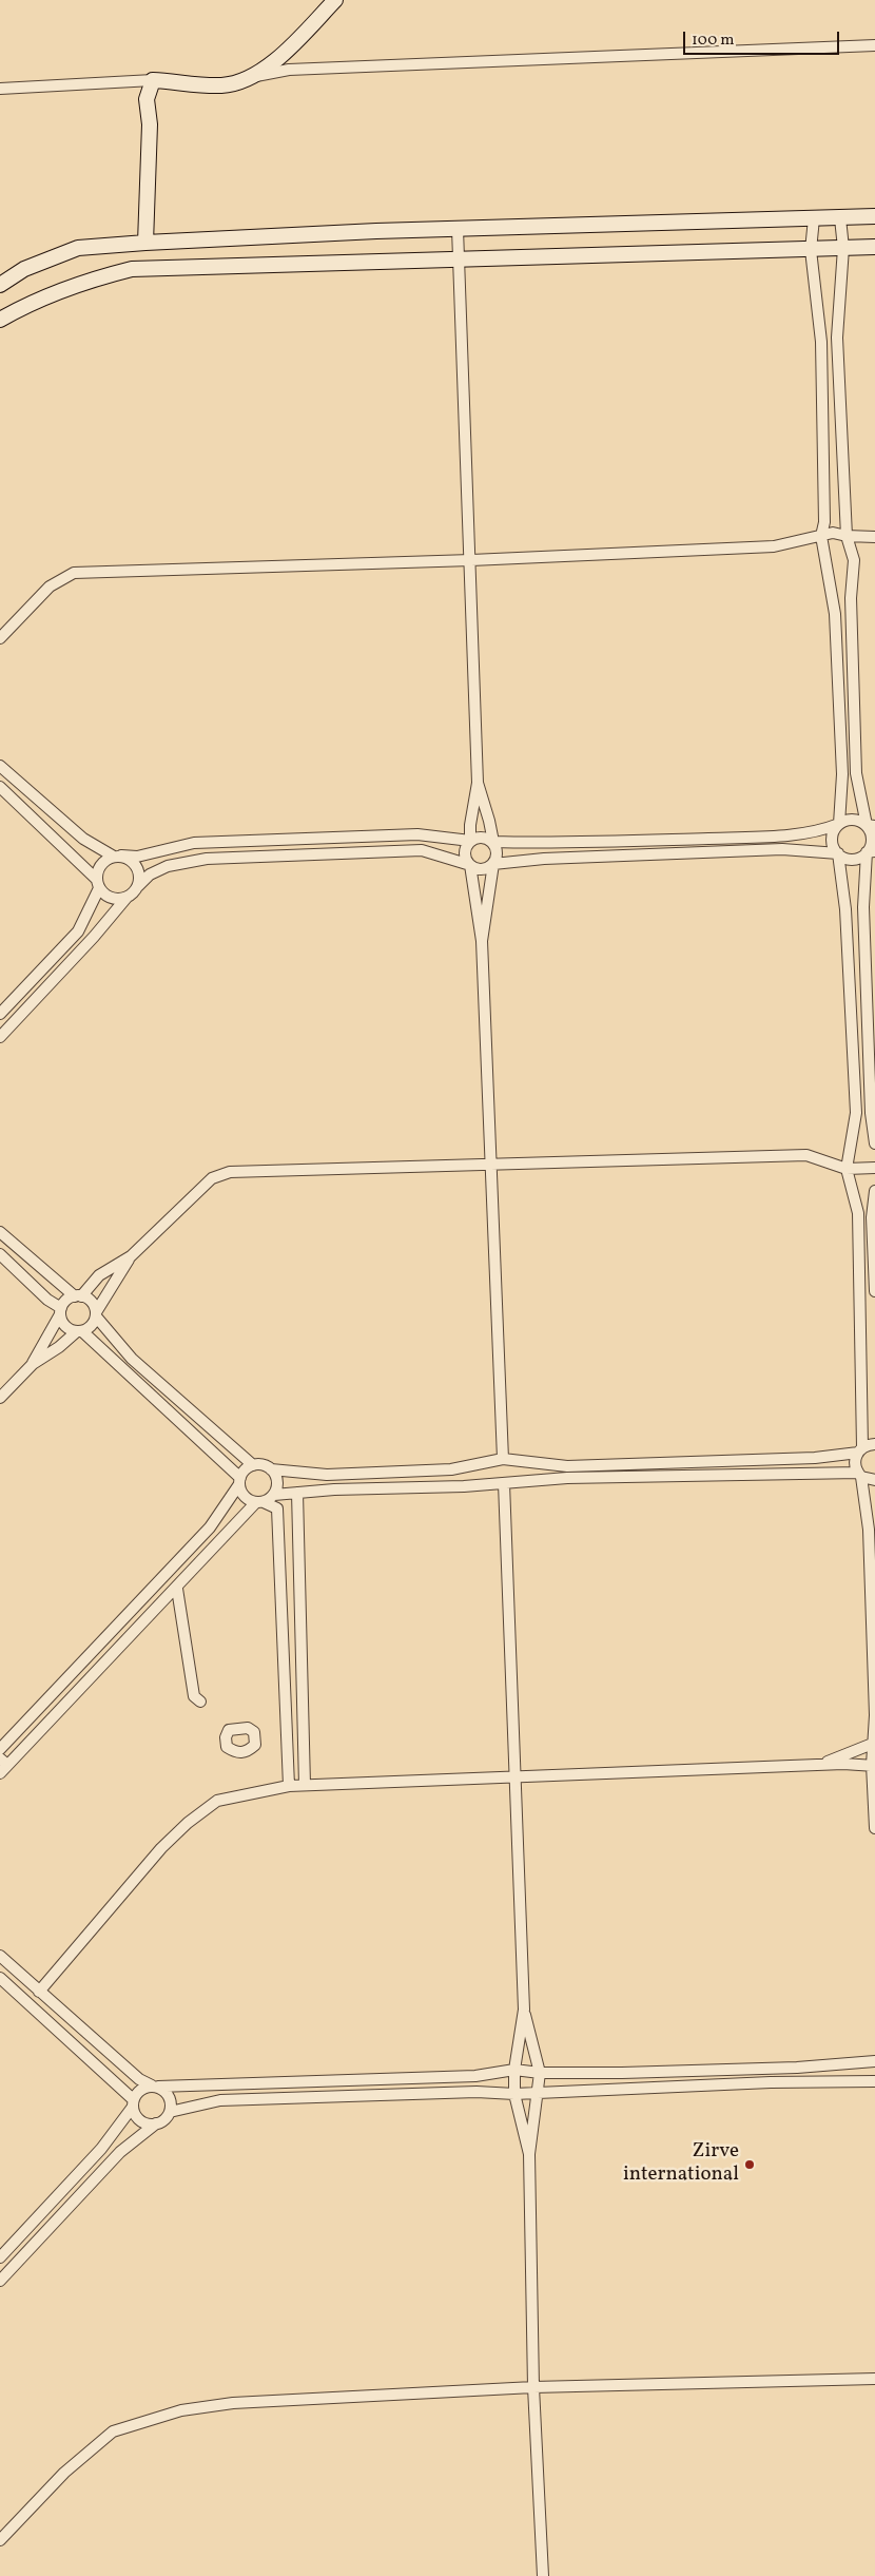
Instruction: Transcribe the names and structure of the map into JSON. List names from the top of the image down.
{
  "places": ["Zirve international"],
  "scale_bar": "100 m"
}
